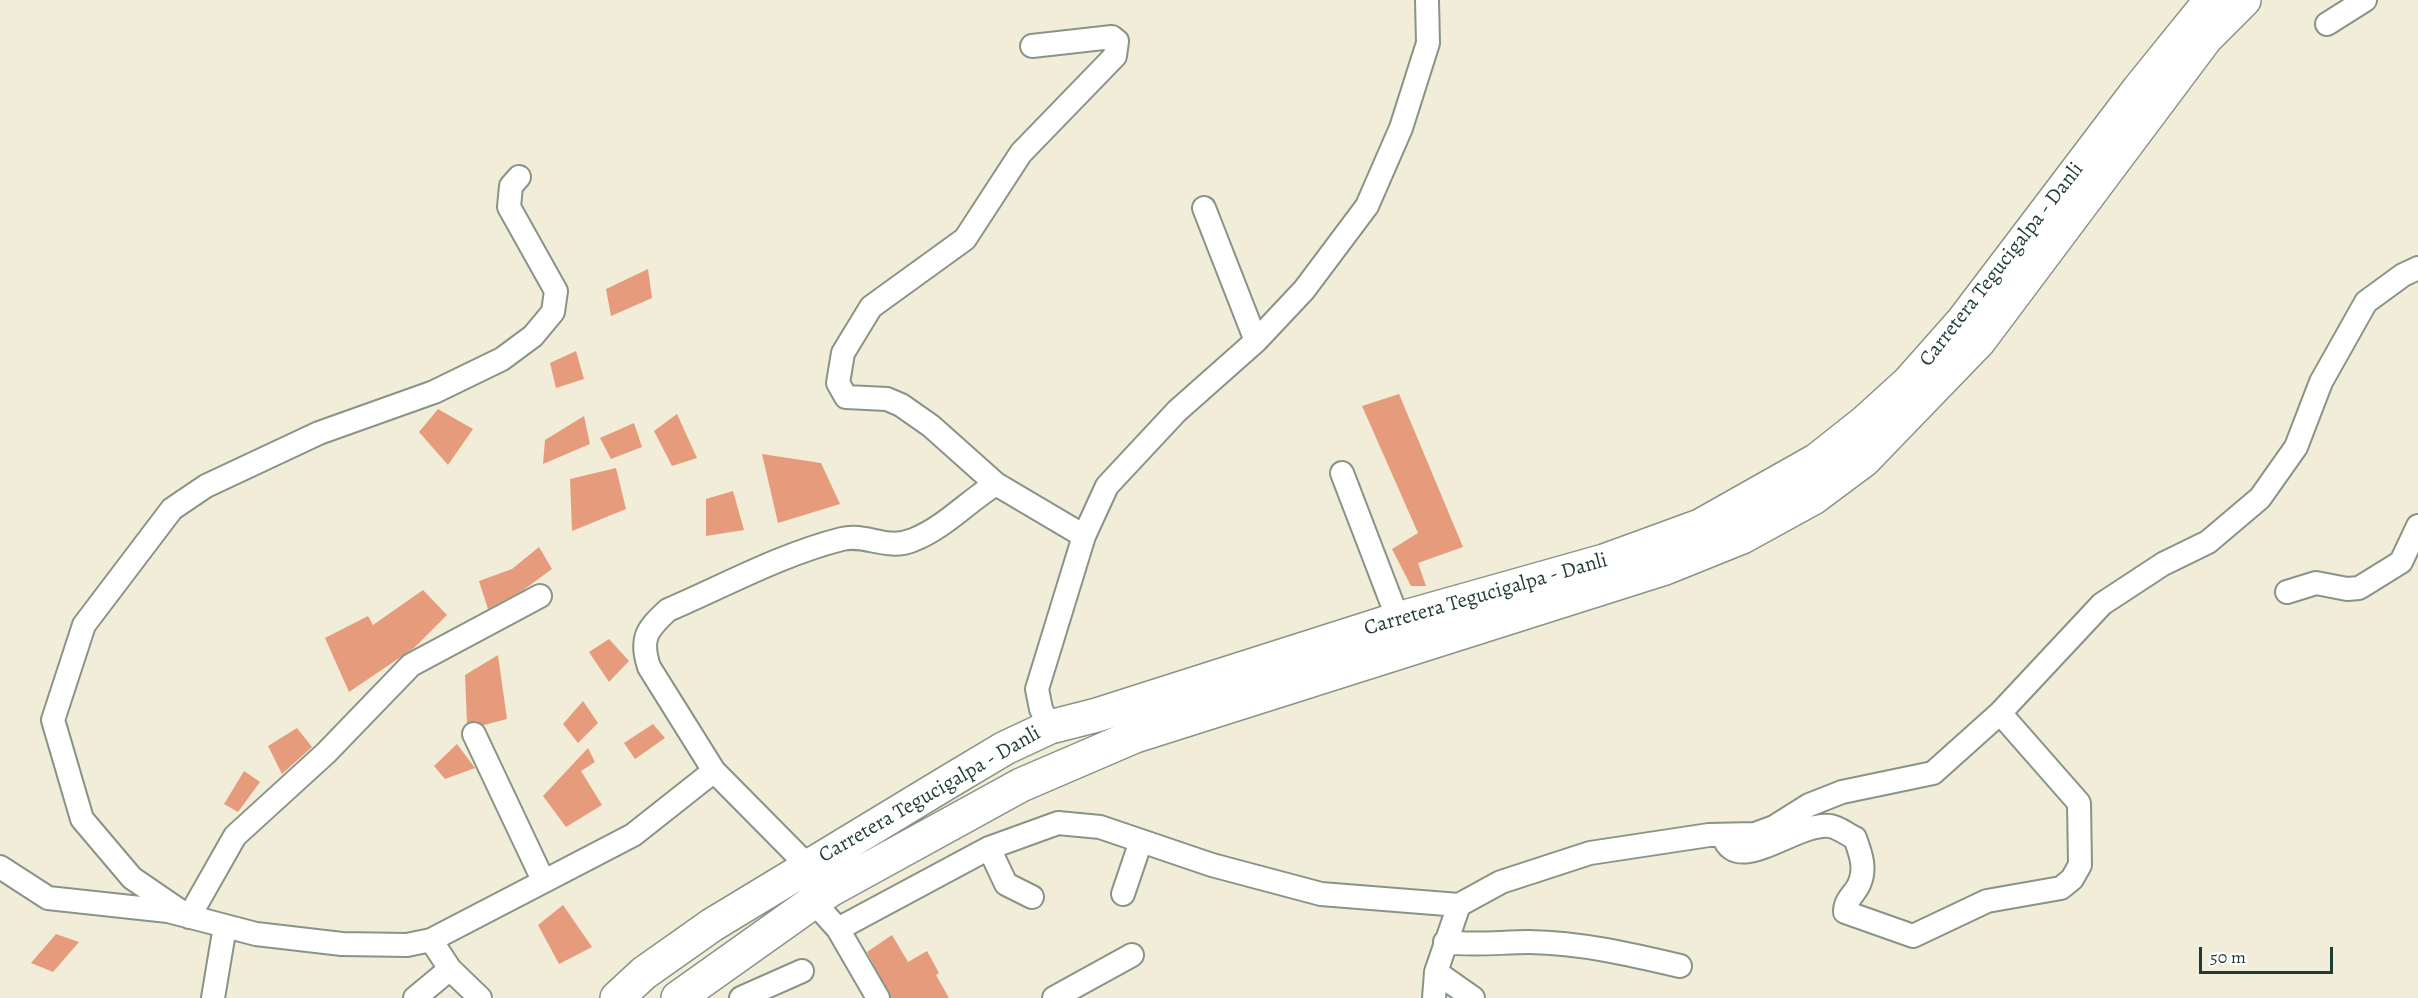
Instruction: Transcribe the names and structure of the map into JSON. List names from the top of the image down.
{
  "streets": {
    "highway": ["Carretera Tegucigalpa - Danli"]
  },
  "scale_bar": "50 m"
}
